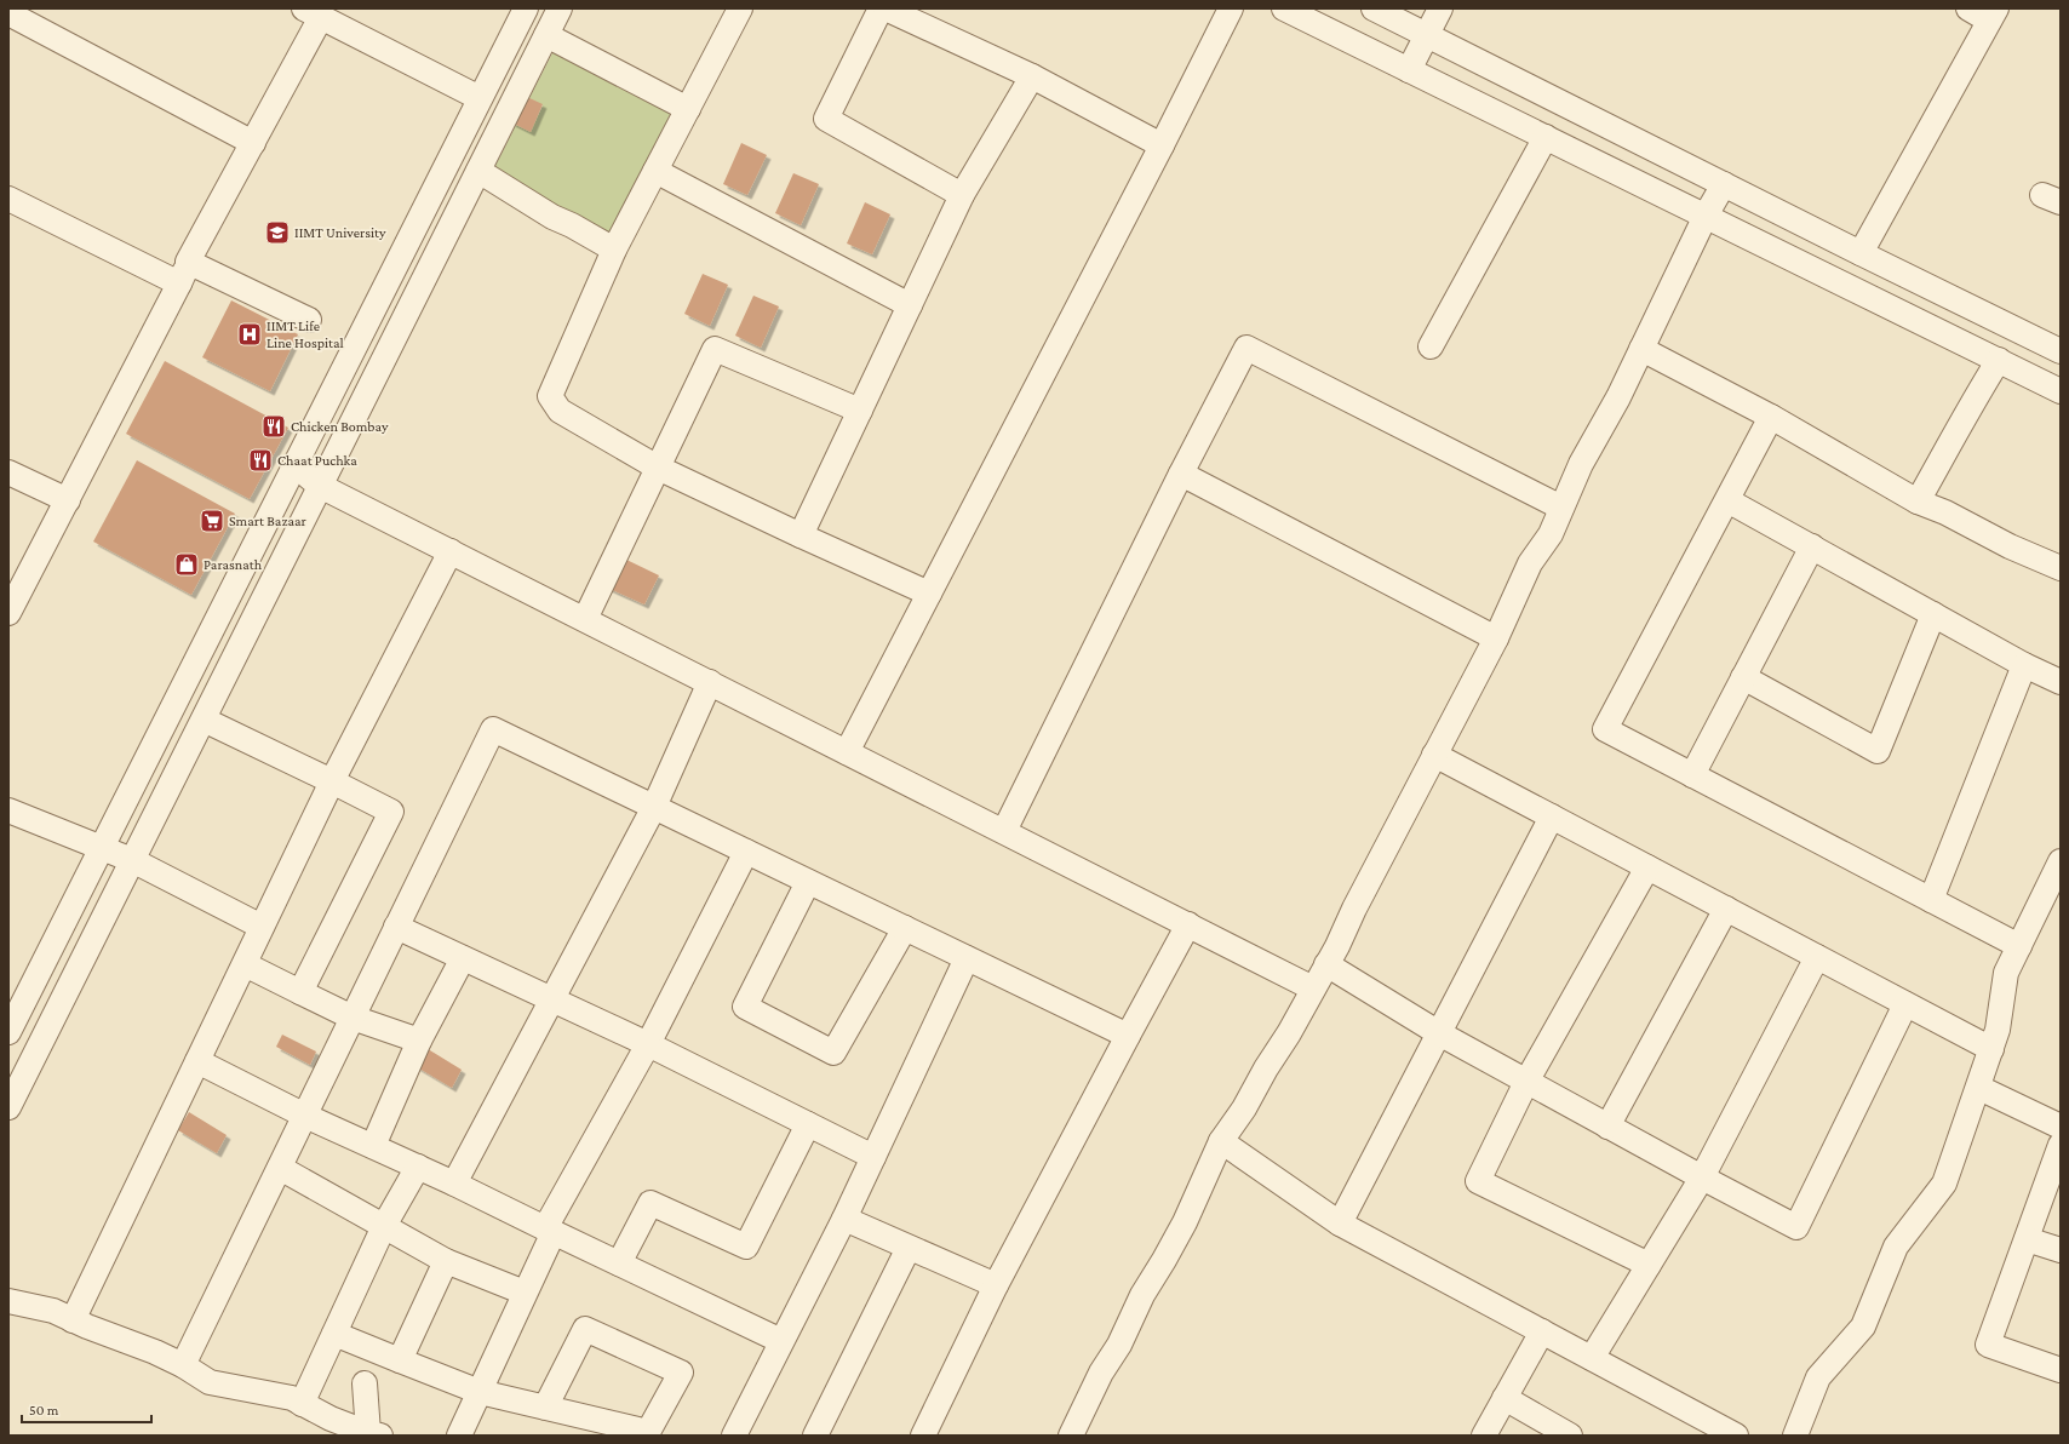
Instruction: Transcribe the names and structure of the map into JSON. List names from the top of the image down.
{
  "places": {
    "school or university": ["IIMT University"],
    "hospital": ["IIMT Life Line Hospital"],
    "restaurant": ["Chicken Bombay", "Chaat Puchka"],
    "supermarket": ["Smart Bazaar"],
    "shop": ["Parasnath"]
  },
  "scale_bar": "50 m"
}
